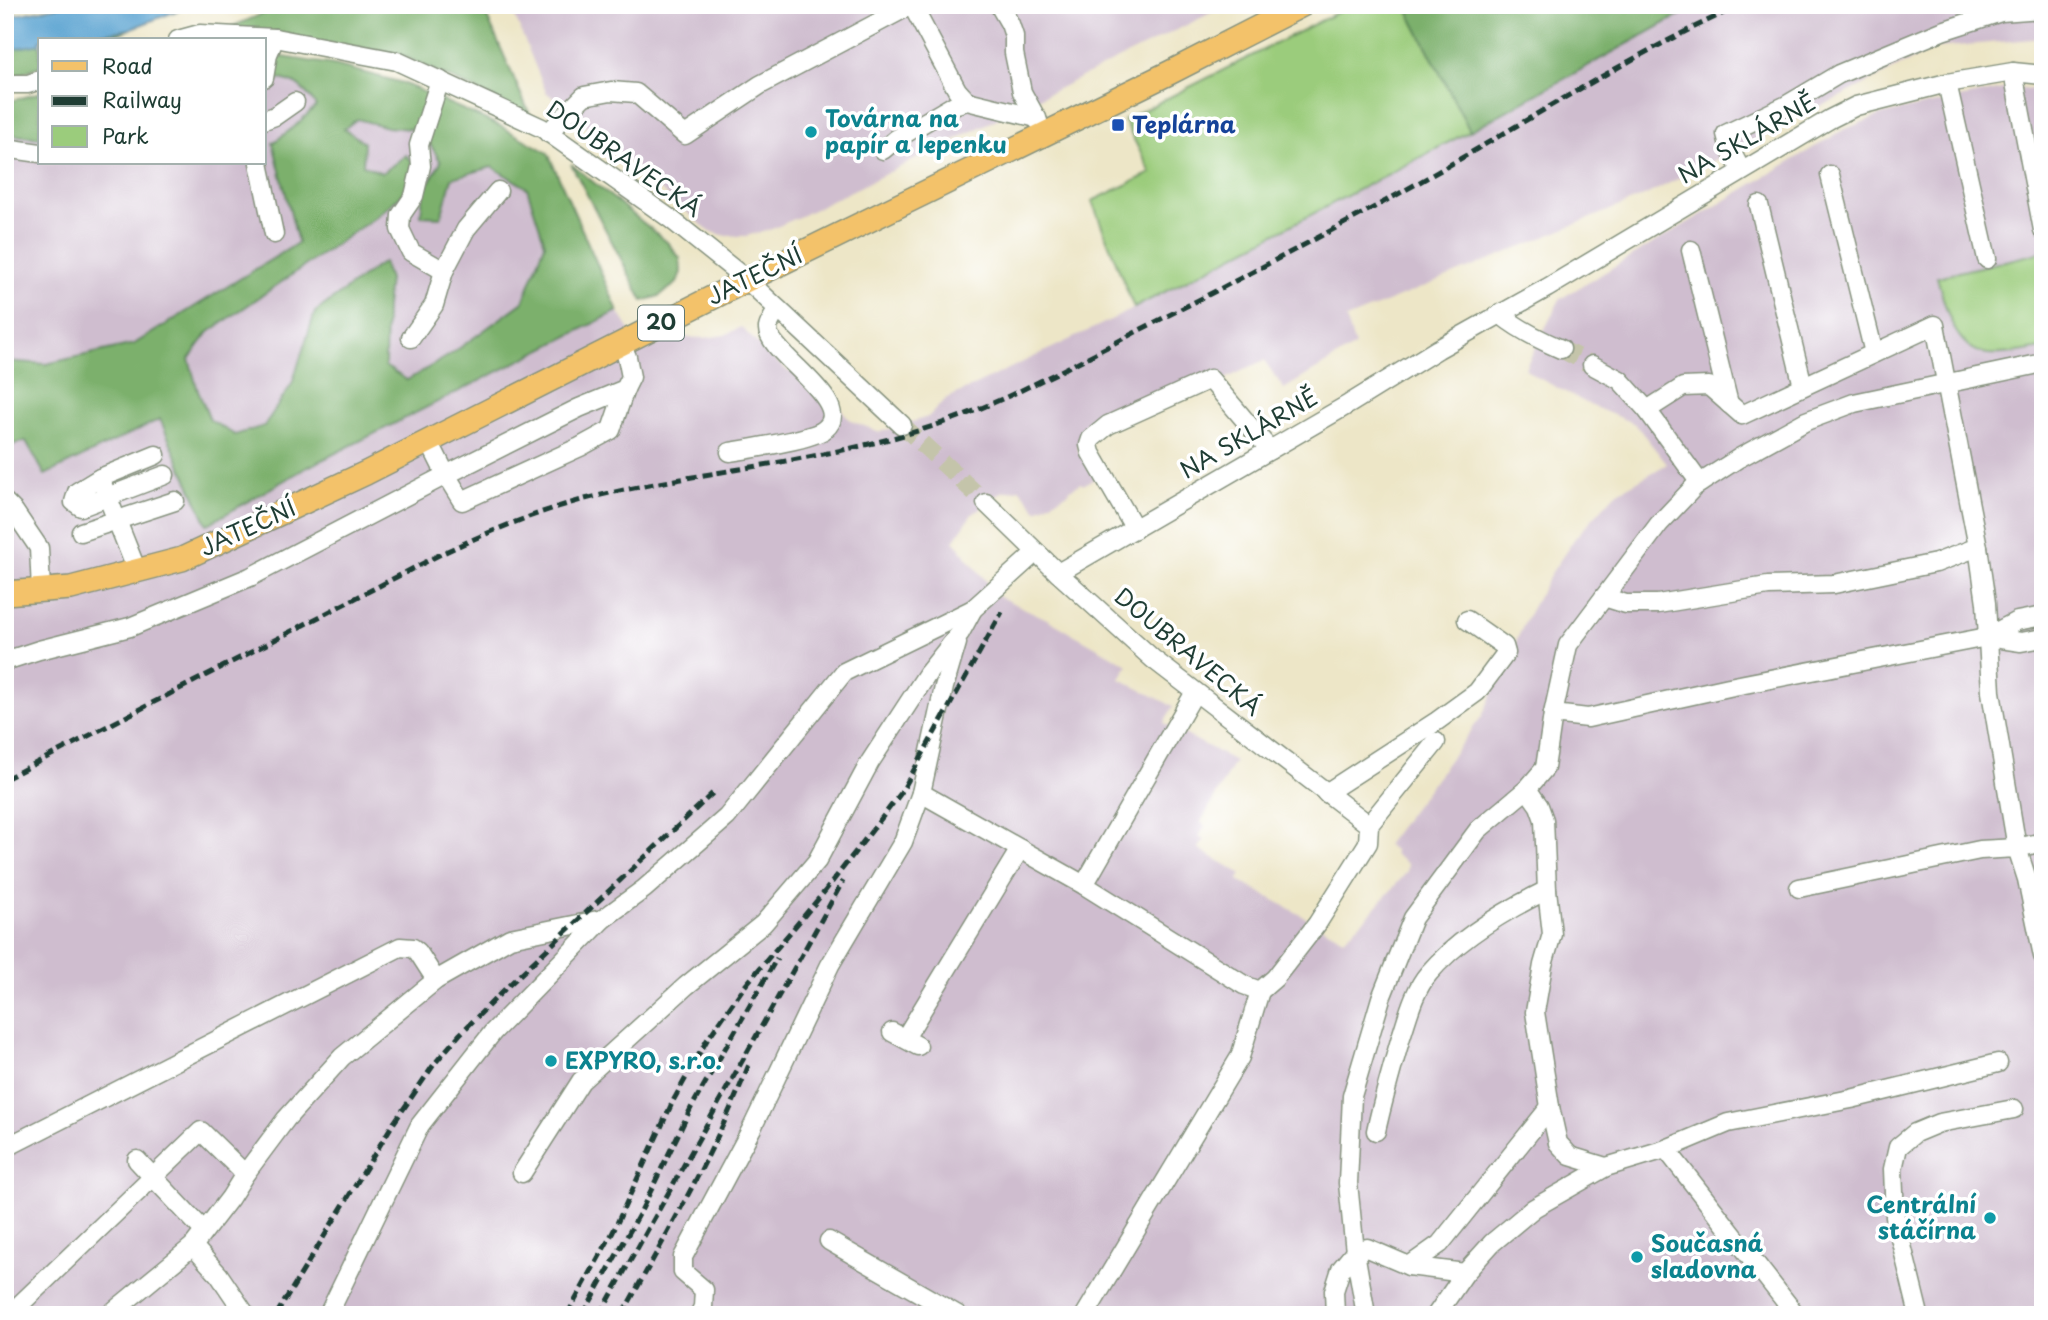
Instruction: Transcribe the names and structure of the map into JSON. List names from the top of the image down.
{
  "streets": {
    "main road": ["JATEČNÍ", "20"],
    "street": ["NA SKLÁRNĚ", "DOUBRAVECKÁ"]
  },
  "crossings": [
    ["NA SKLÁRNĚ", "DOUBRAVECKÁ"],
    ["DOUBRAVECKÁ", "JATEČNÍ"]
  ],
  "places": {
    "transit": ["Teplárna"],
    "other": [
      "Továrna na papír a lepenku",
      "EXPYRO, s.r.o.",
      "Centrální stáčírna",
      "Současná sladovna"
    ]
  },
  "legend": ["Road", "Railway", "Park"]
}
